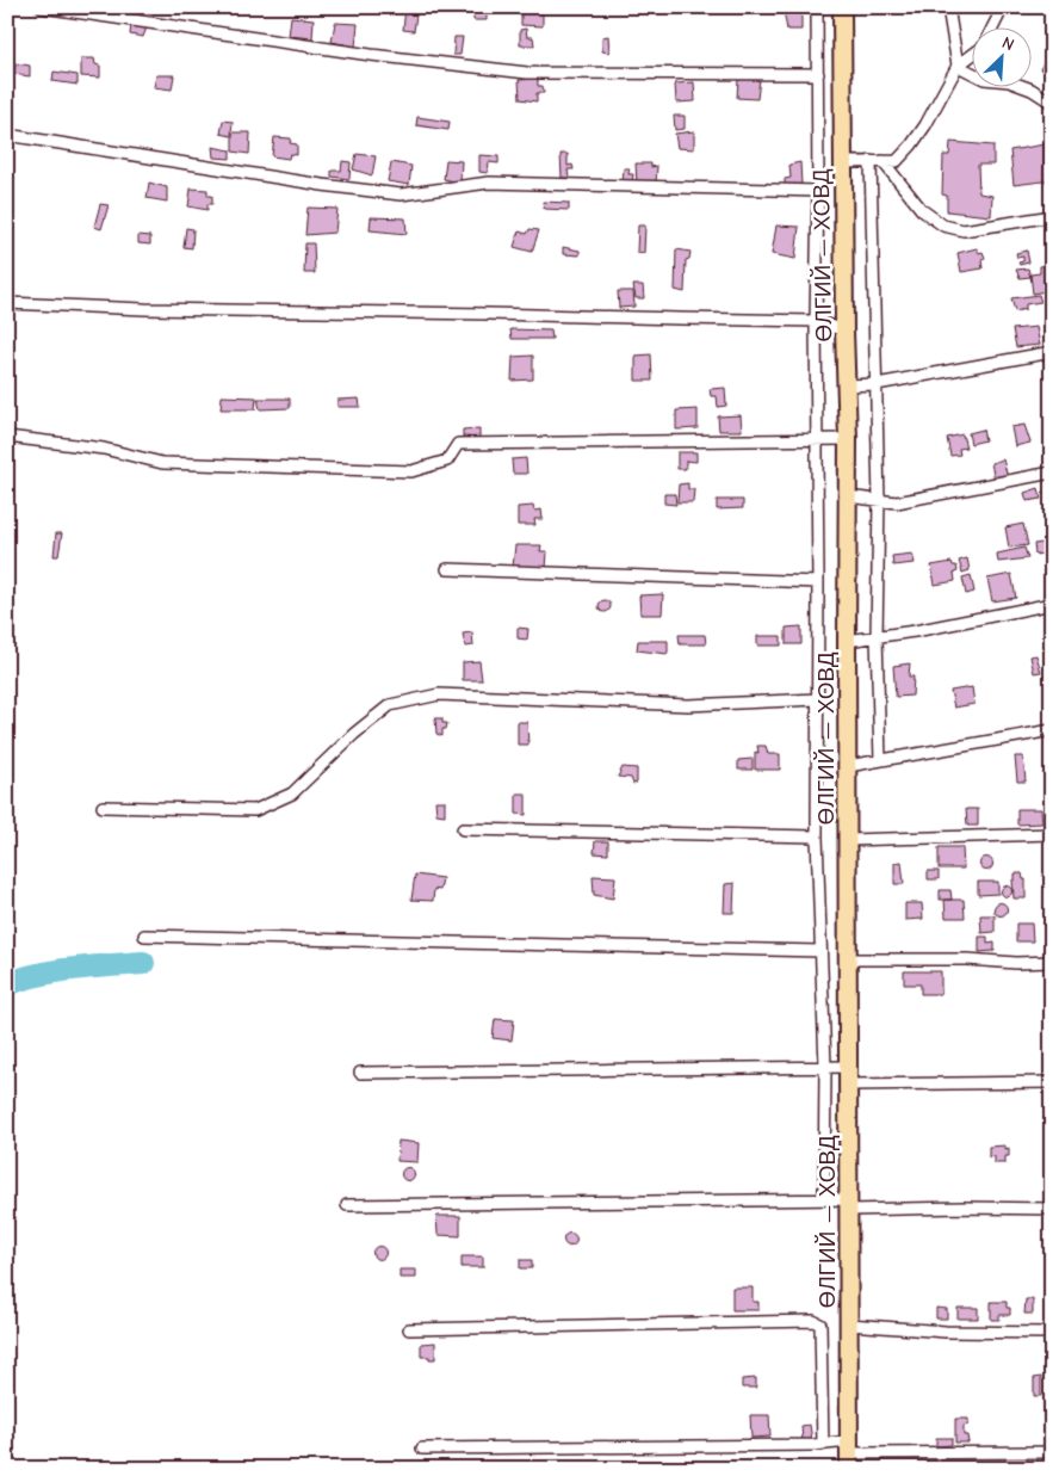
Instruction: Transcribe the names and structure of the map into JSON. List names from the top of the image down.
{
  "streets": {
    "highway": ["ӨЛГИЙ — ХОВД"]
  },
  "north": "top right"
}
